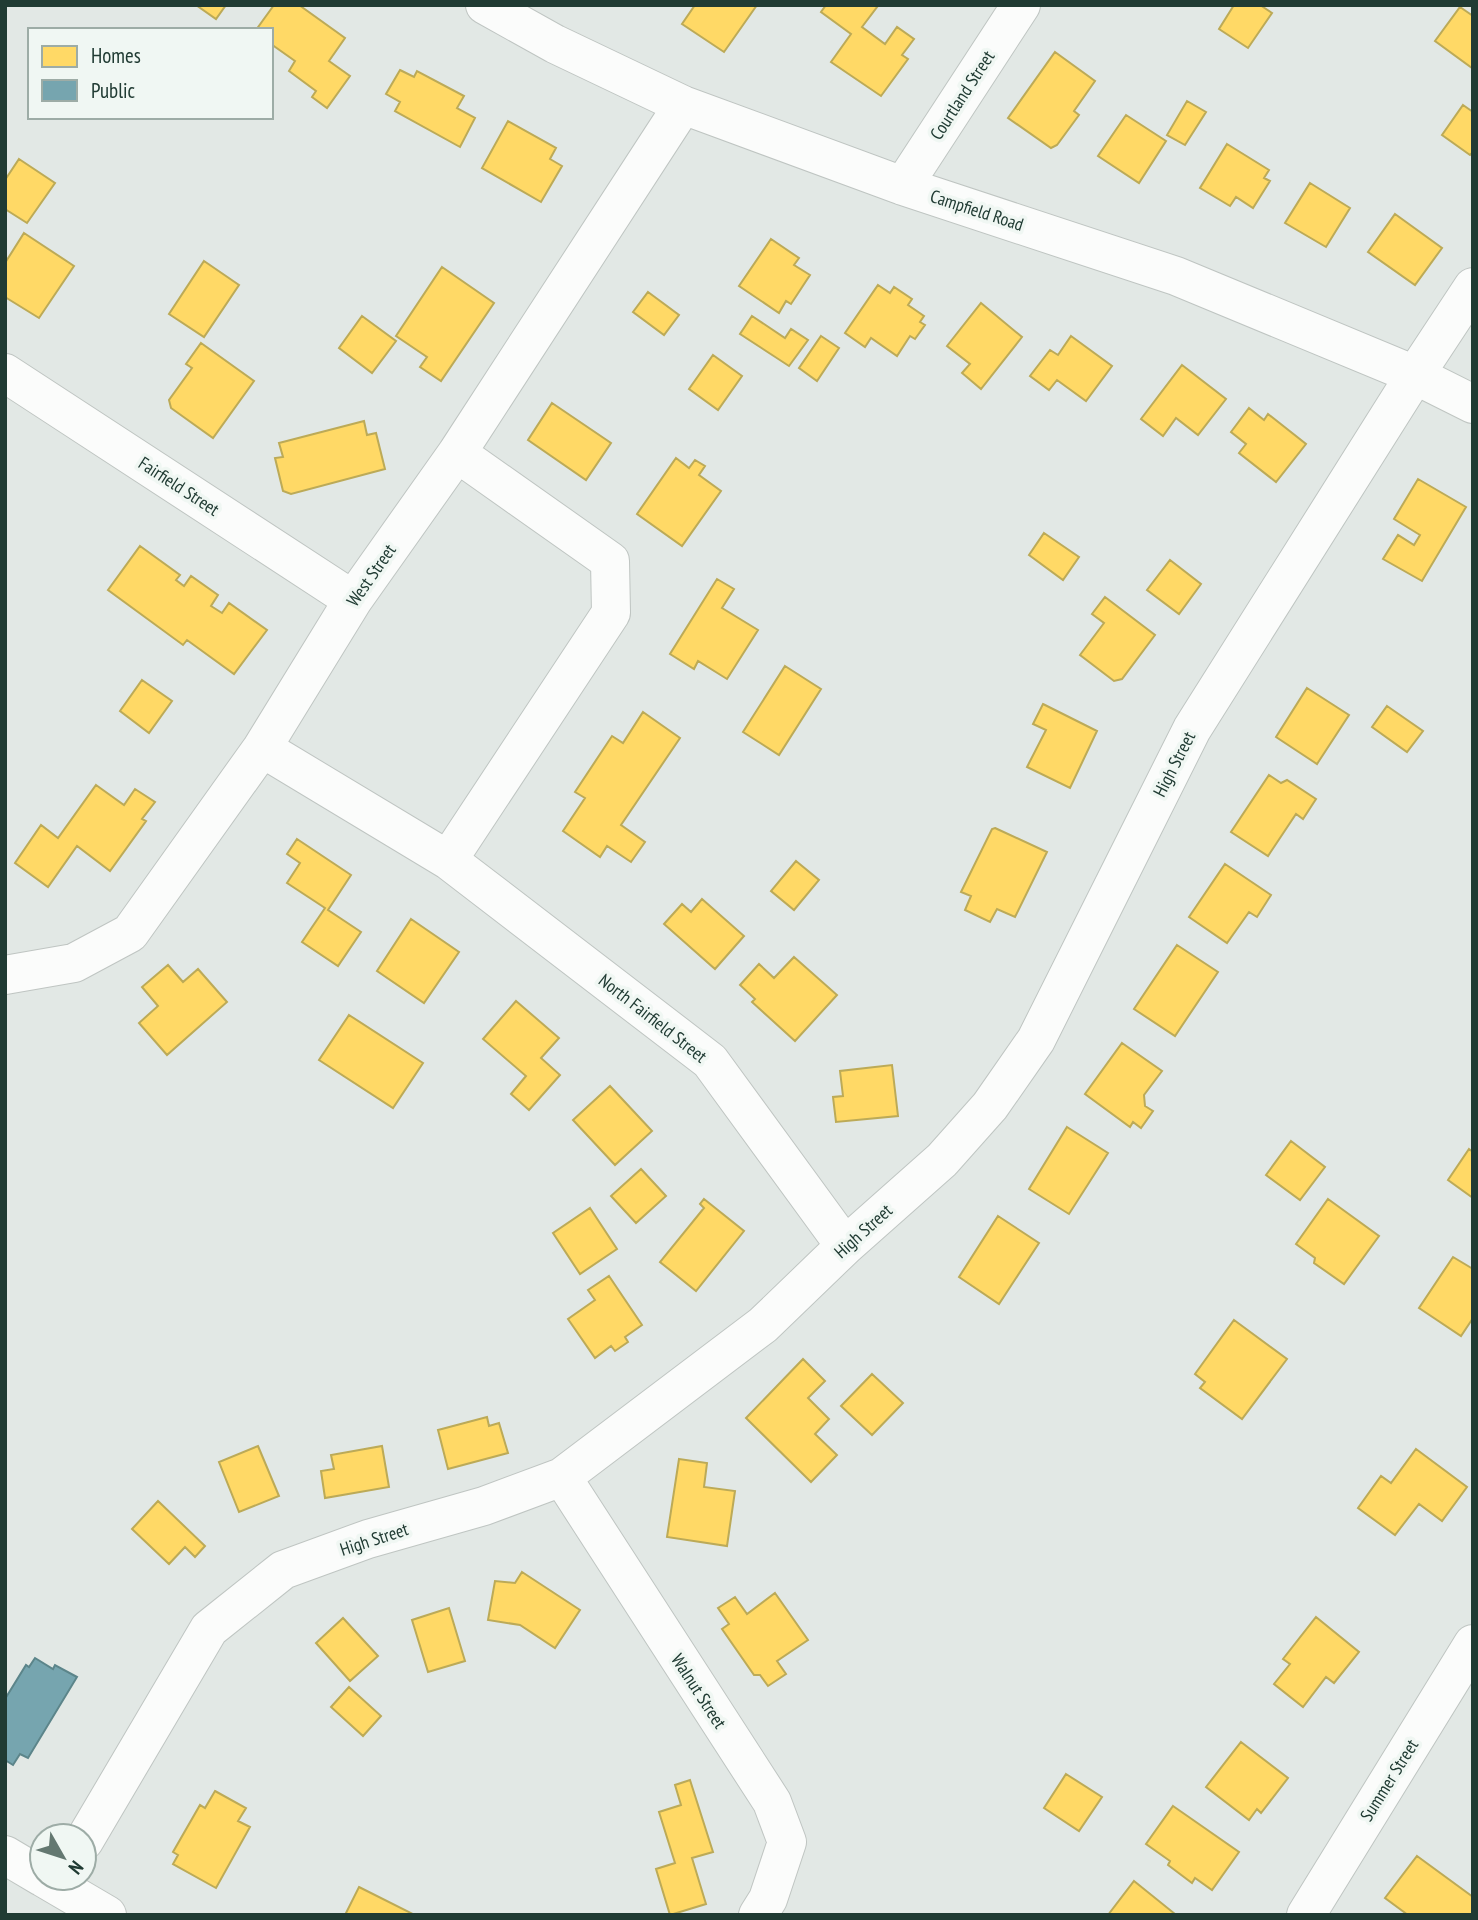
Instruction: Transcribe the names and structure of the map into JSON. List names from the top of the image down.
{
  "streets": {
    "street": [
      "Courtland Street",
      "Campfield Road",
      "Fairfield Street",
      "West Street",
      "High Street",
      "North Fairfield Street",
      "Walnut Street",
      "Summer Street"
    ]
  },
  "crossings": [
    ["Courtland Street", "Campfield Road"],
    ["Campfield Road", "West Street"],
    ["Campfield Road", "High Street"],
    ["Fairfield Street", "West Street"],
    ["West Street", "North Fairfield Street"],
    ["High Street", "North Fairfield Street"],
    ["High Street", "Walnut Street"]
  ],
  "legend": ["Homes", "Public"],
  "north": "bottom right"
}
